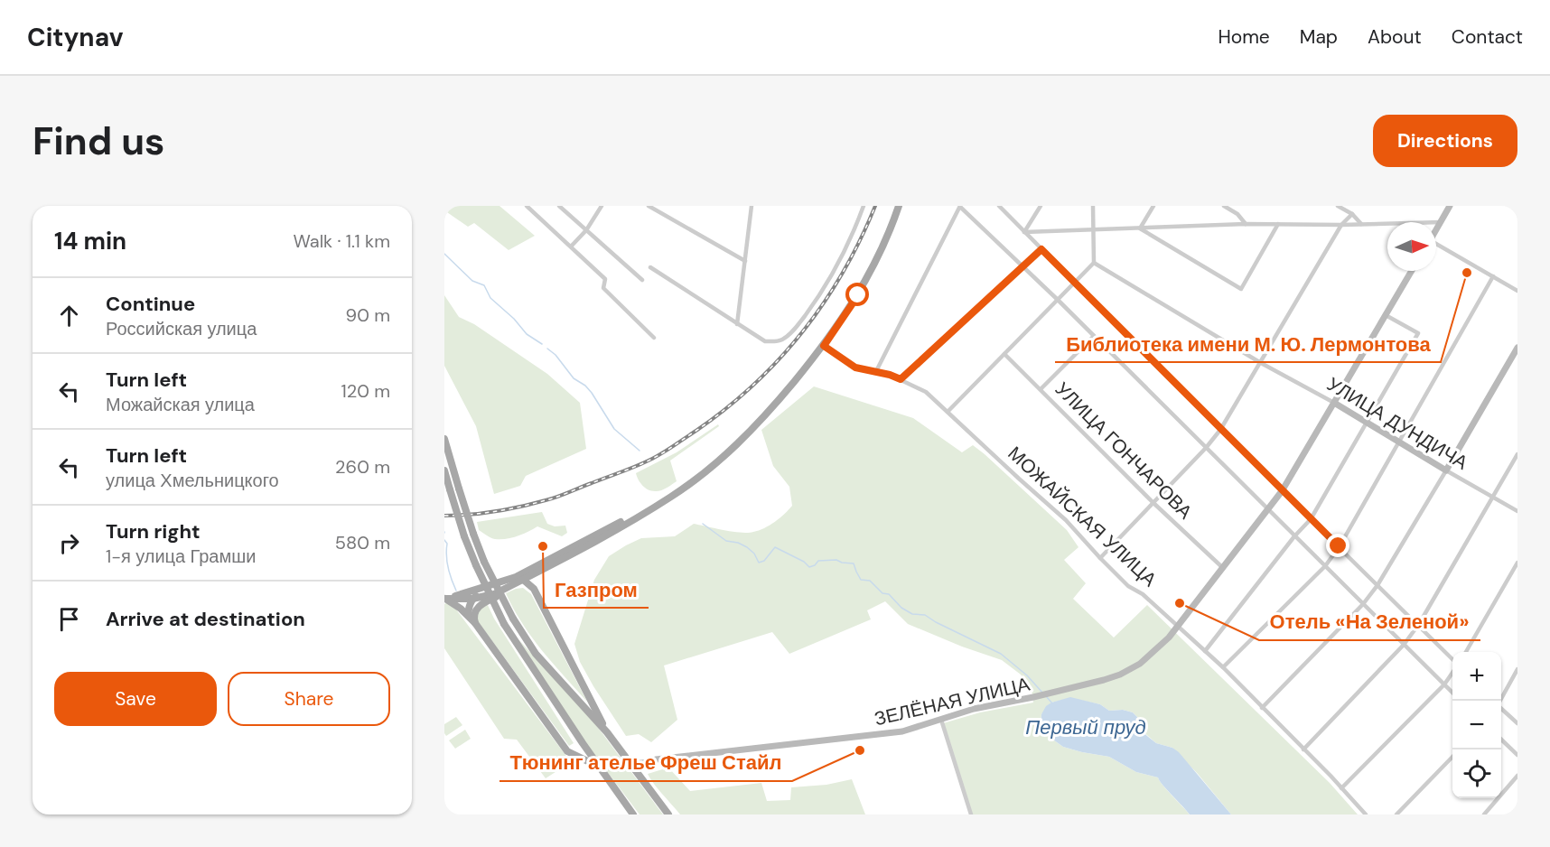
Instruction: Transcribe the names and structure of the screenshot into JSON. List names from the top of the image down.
{
  "streets": {
    "street": [
      "УЛИЦА ДУНДИЧА",
      "УЛИЦА ГОНЧАРОВА",
      "МОЖАЙСКАЯ УЛИЦА",
      "ЗЕЛЁНАЯ УЛИЦА"
    ]
  },
  "crossings": [
    ["УЛИЦА ДУНДИЧА", "ЗЕЛЁНАЯ УЛИЦА"],
    ["УЛИЦА ГОНЧАРОВА", "ЗЕЛЁНАЯ УЛИЦА"],
    ["МОЖАЙСКАЯ УЛИЦА", "ЗЕЛЁНАЯ УЛИЦА"]
  ],
  "water": ["Первый пруд"],
  "places": [
    "Библиотека имени М. Ю. Лермонтова",
    "Газпром",
    "Отель «На Зеленой»",
    "Тюнинг ателье Фреш Стайл"
  ],
  "north": "right",
  "page": {
    "header": "Citynav",
    "nav": [
      "Home",
      "Map",
      "About",
      "Contact"
    ],
    "buttons": [
      "Directions",
      ["Save", "Share"]
    ],
    "title": "Find us",
    "heading": ["14 min", "Walk · 1.1 km"],
    "list": [
      ["Continue", "Российская улица", "90 m"],
      ["Turn left", "Можайская улица", "120 m"],
      ["Turn left", "улица Хмельницкого", "260 m"],
      ["Turn right", "1-я улица Грамши", "580 m"],
      "Arrive at destination"
    ],
    "map_buttons": ["+", "−"]
  }
}
